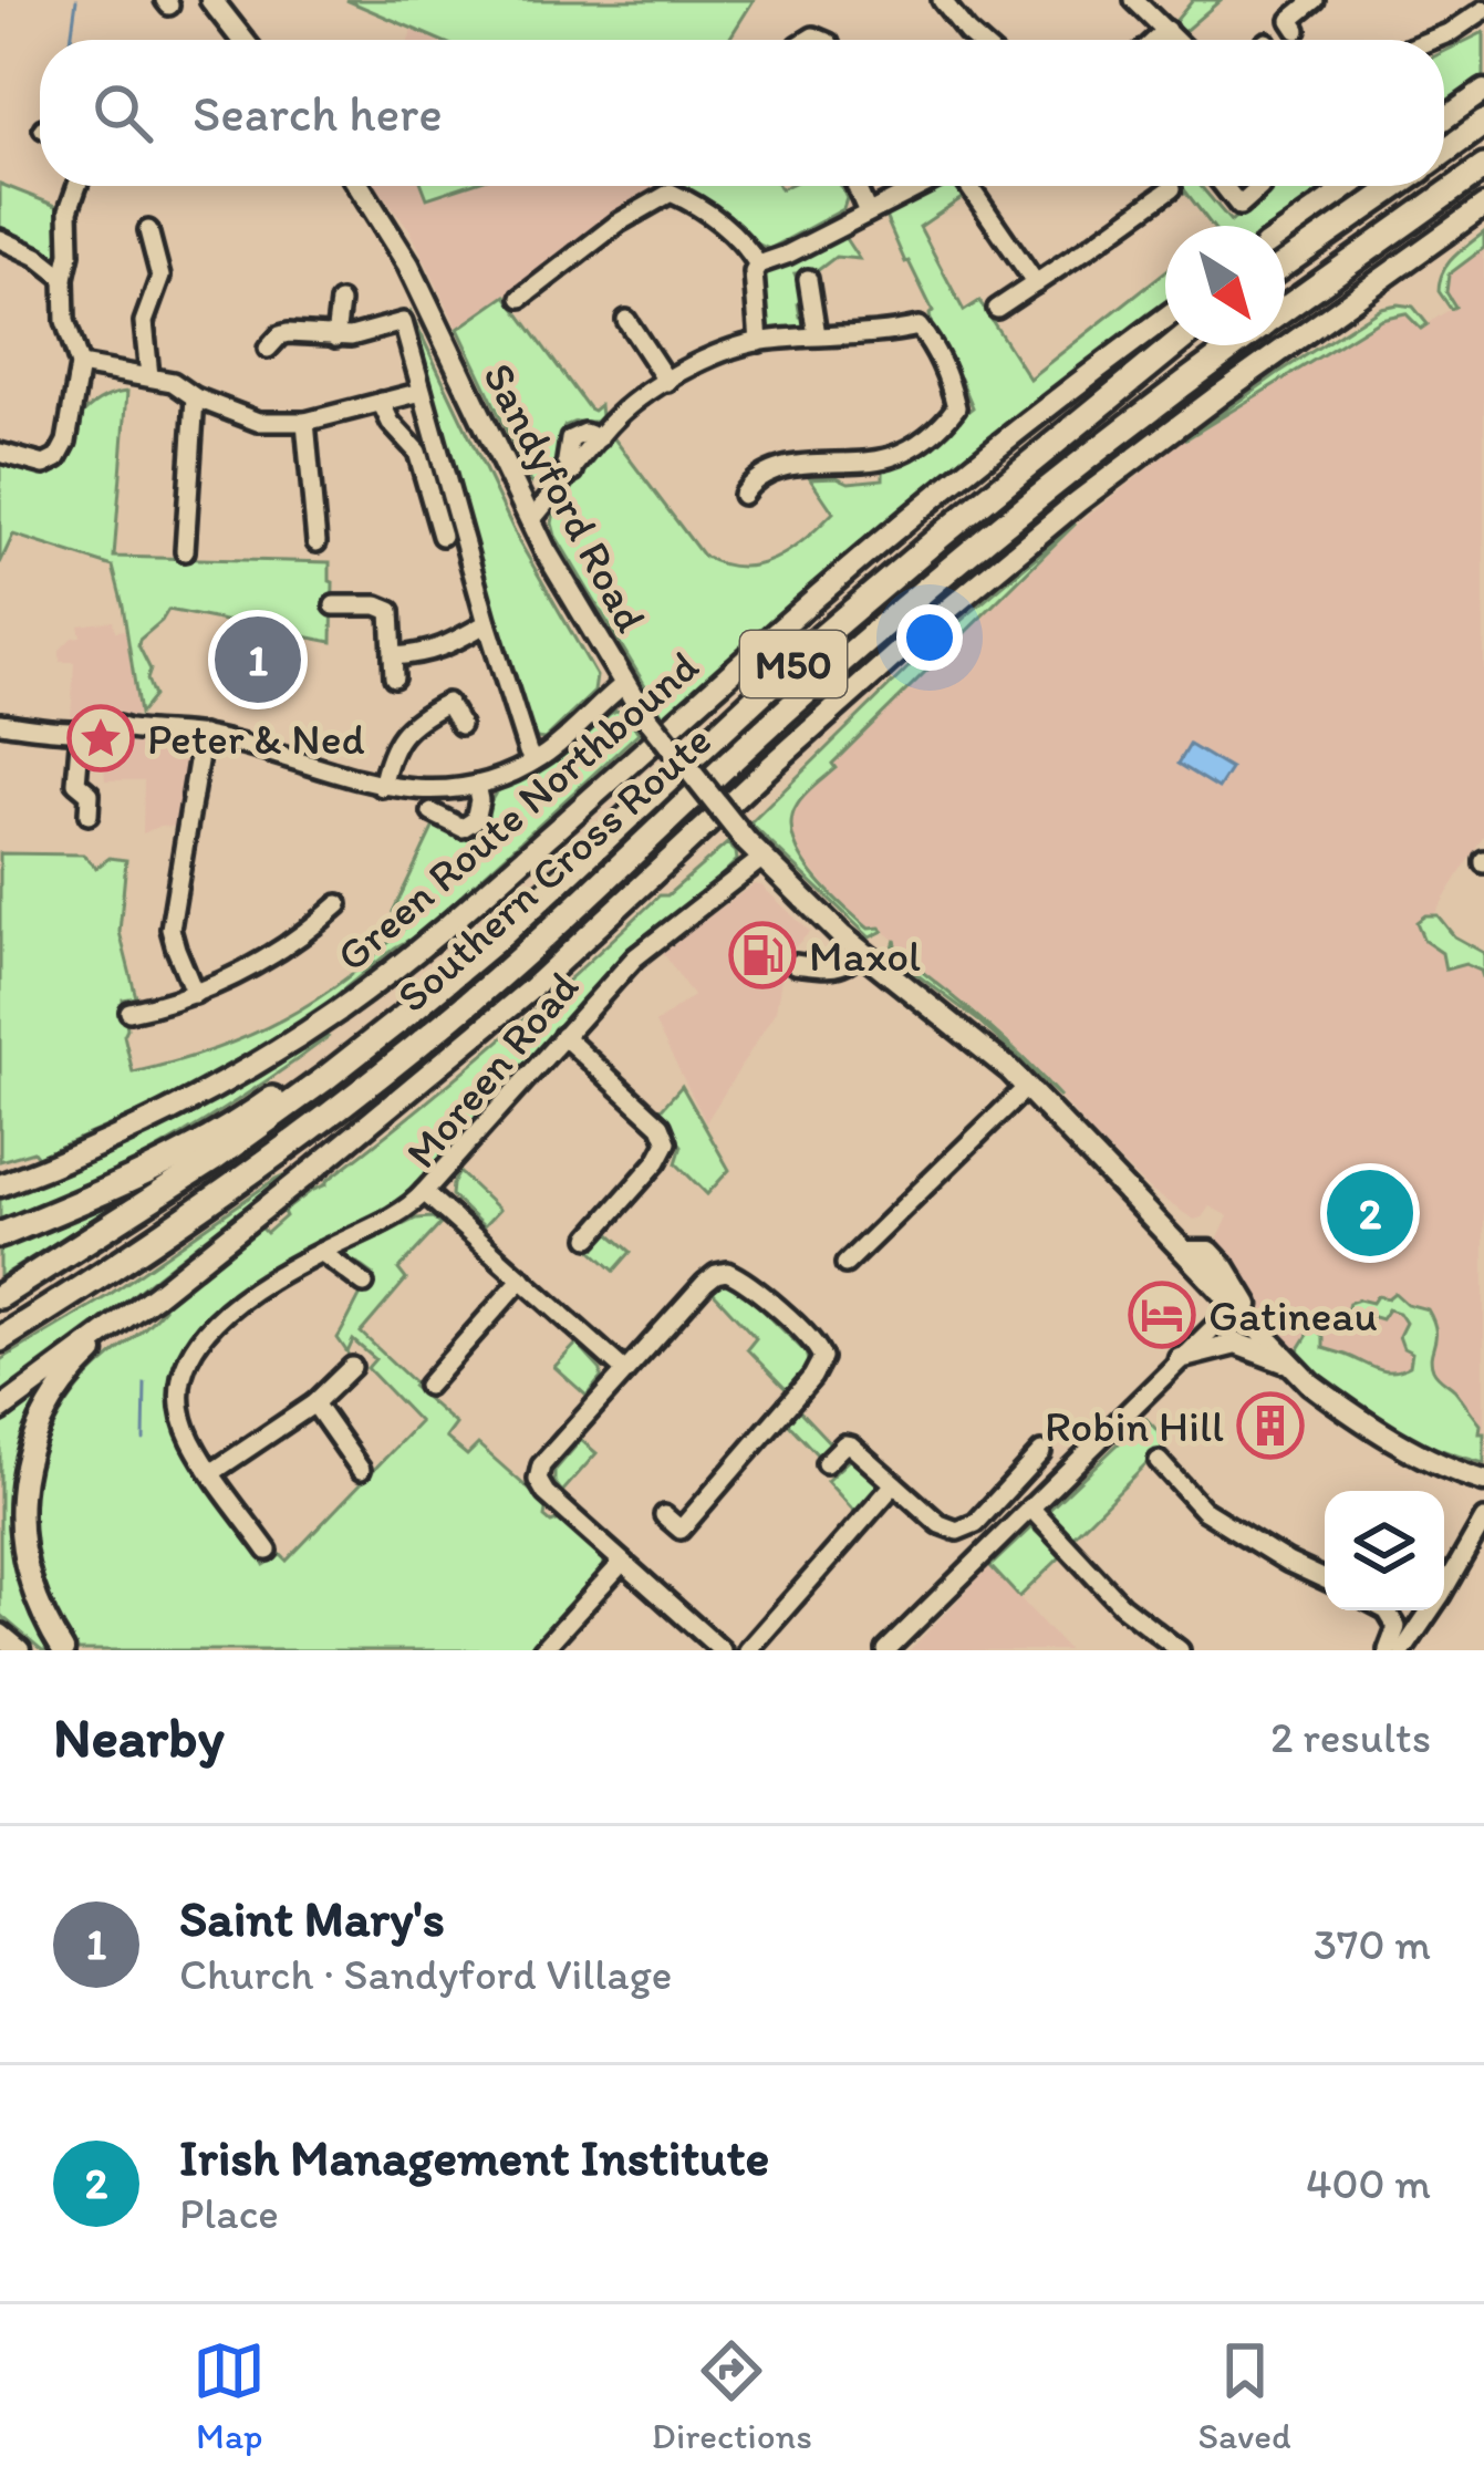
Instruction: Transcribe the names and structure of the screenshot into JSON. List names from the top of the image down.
{
  "streets": {
    "highway": ["M50", "Southern Cross Route"],
    "main road": ["Sandyford Road", "Green Route Northbound"],
    "street": ["Moreen Road"]
  },
  "crossings": [
    ["Sandyford Road", "Moreen Road"]
  ],
  "places": {
    "place": ["Peter & Ned"],
    "fuel station": ["Maxol"],
    "hotel": ["Gatineau"],
    "building": ["Robin Hill"]
  },
  "north": "bottom right",
  "page": {
    "search": "Search here",
    "pins": ["1", "2"],
    "heading": ["Nearby", "2 results"],
    "list": [
      {
        "mark": "1",
        "name": "Saint Mary's",
        "note": "Church · Sandyford Village",
        "value": "370 m"
      },
      {
        "mark": "2",
        "name": "Irish Management Institute",
        "note": "Place",
        "value": "400 m"
      }
    ],
    "nav": ["Map", "Directions", "Saved"]
  }
}
